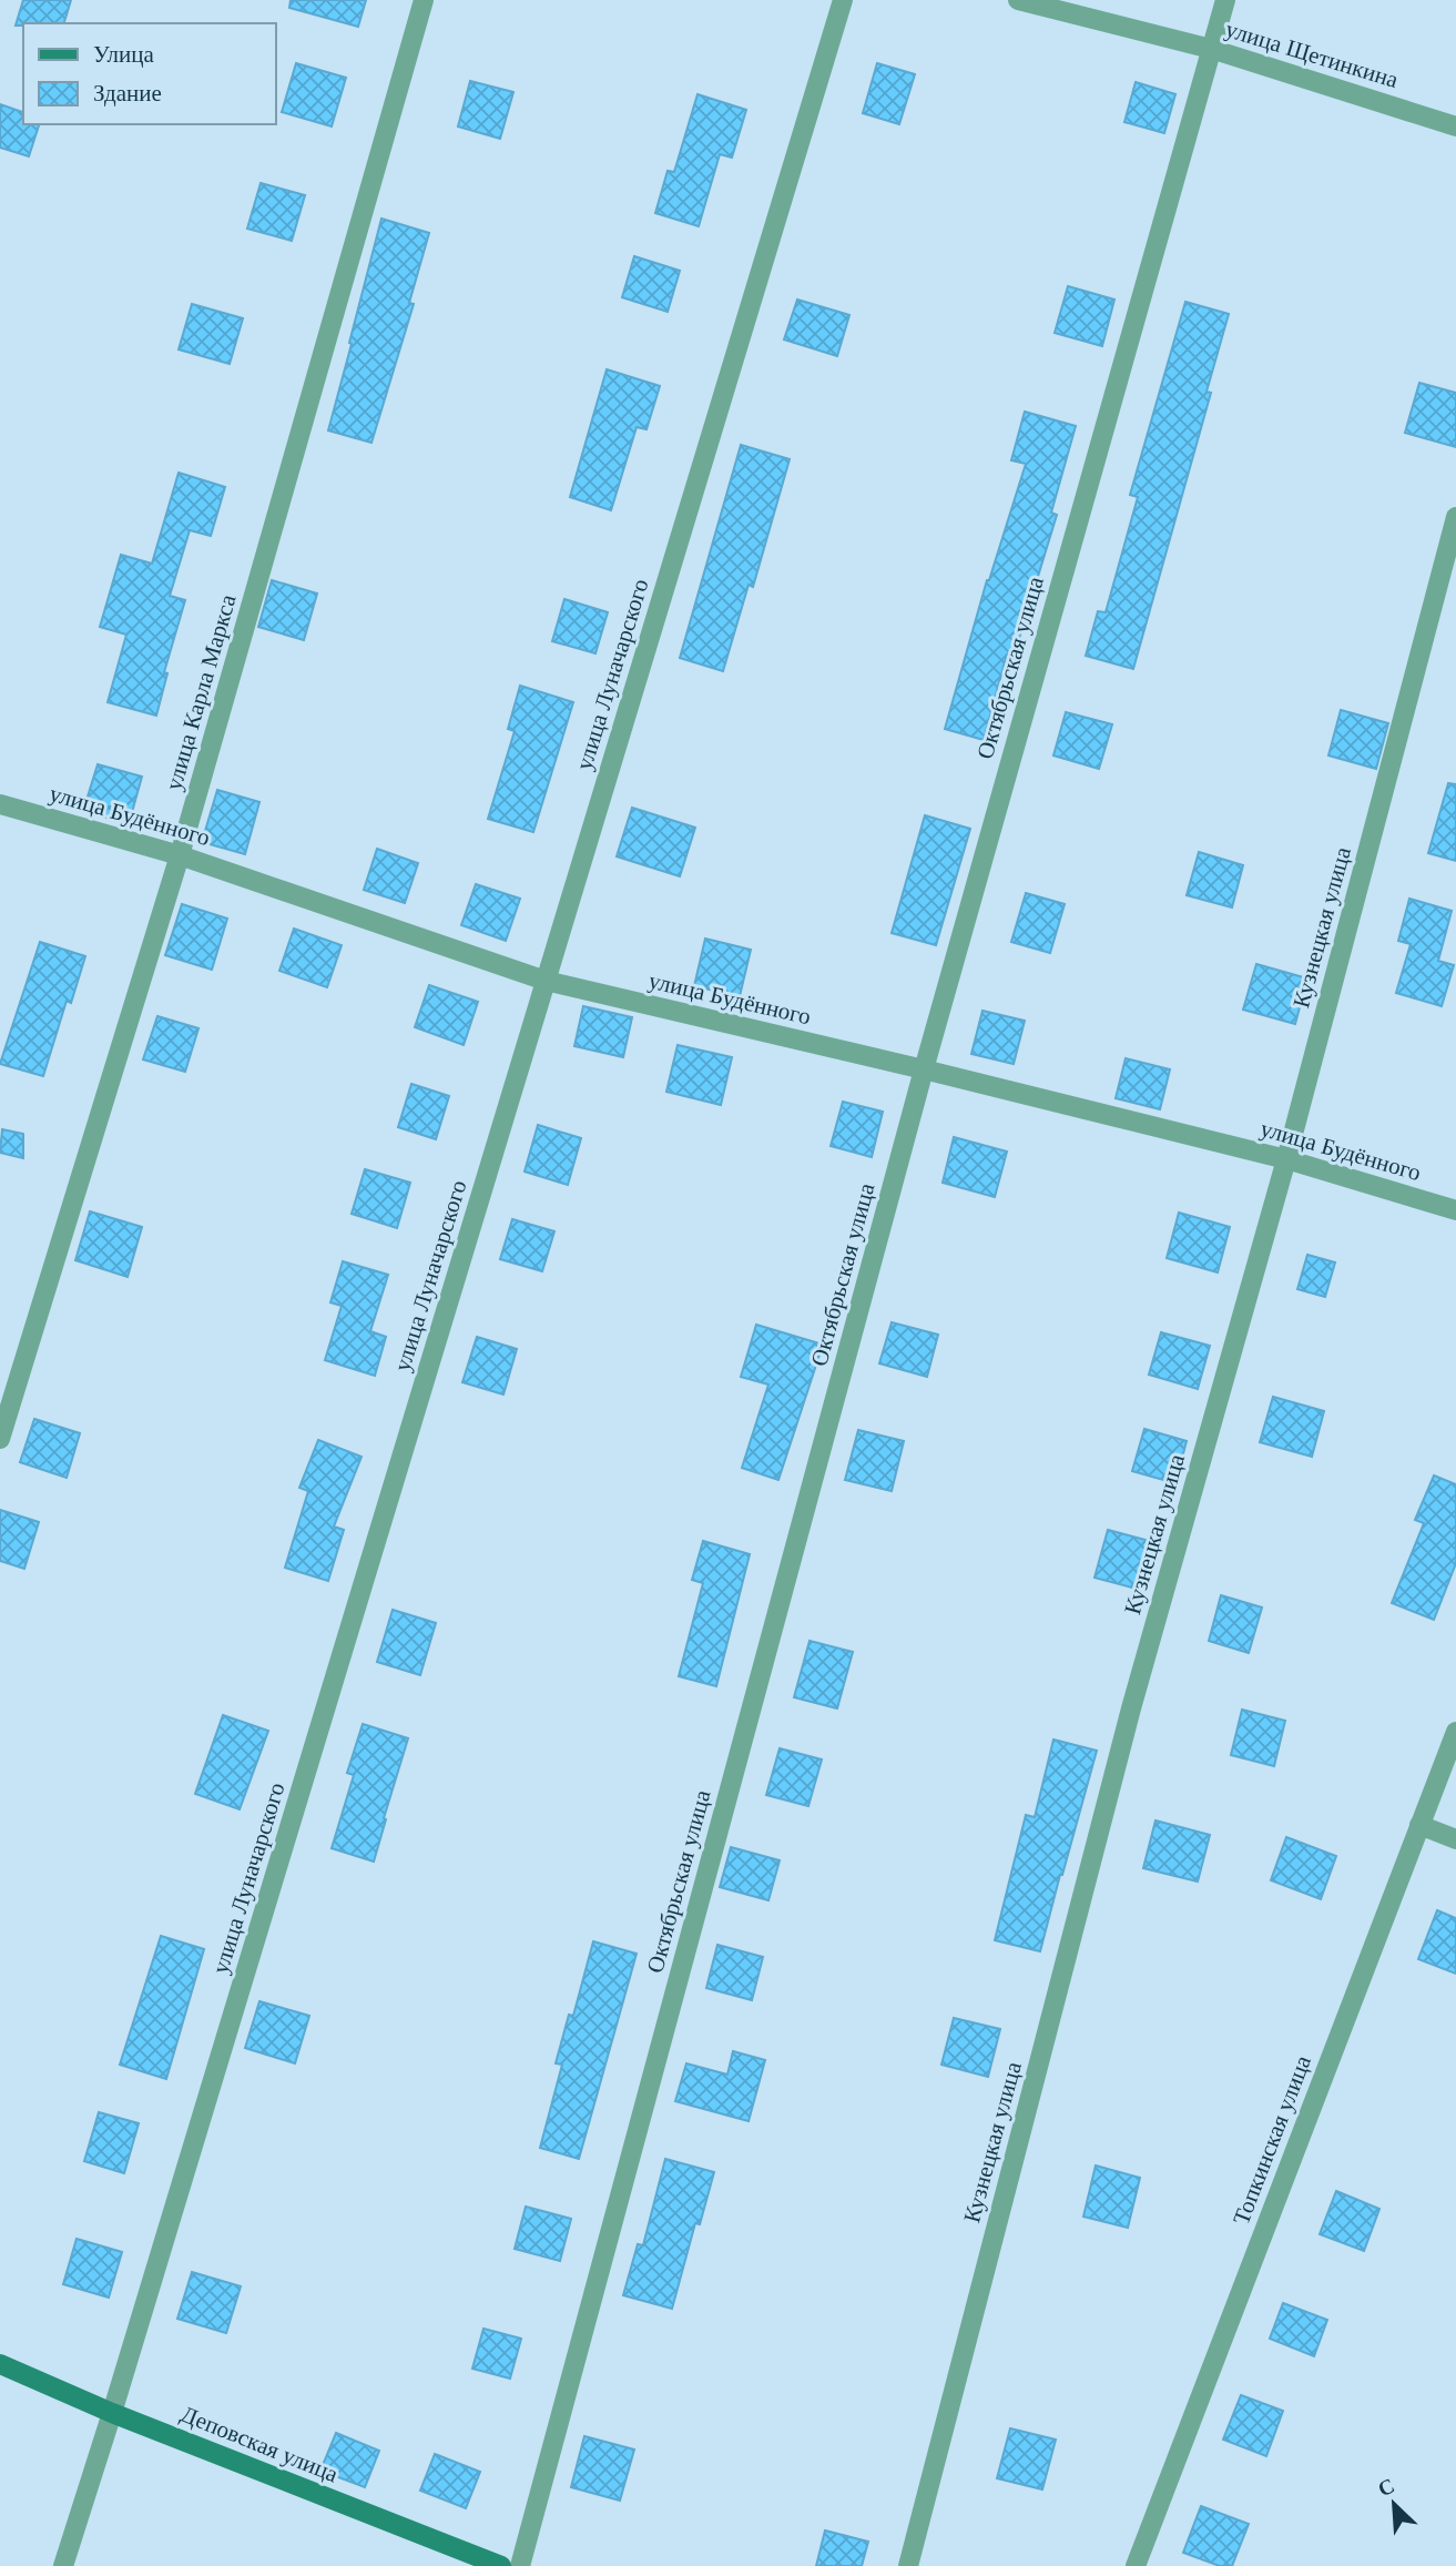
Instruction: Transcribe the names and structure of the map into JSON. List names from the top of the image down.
{
  "streets": {
    "street": [
      "улица Щетинкина",
      "Октябрьская улица",
      "улица Луначарского",
      "улица Карла Маркса",
      "улица Будённого",
      "Кузнецкая улица",
      "Топкинская улица",
      "Деповская улица"
    ]
  },
  "crossings": [
    ["улица Щетинкина", "Октябрьская улица"],
    ["Октябрьская улица", "улица Будённого"],
    ["улица Луначарского", "улица Будённого"],
    ["улица Луначарского", "Деповская улица"],
    ["улица Карла Маркса", "улица Будённого"],
    ["улица Будённого", "Кузнецкая улица"]
  ],
  "legend": ["Улица", "Здание"],
  "north": "top left"
}
